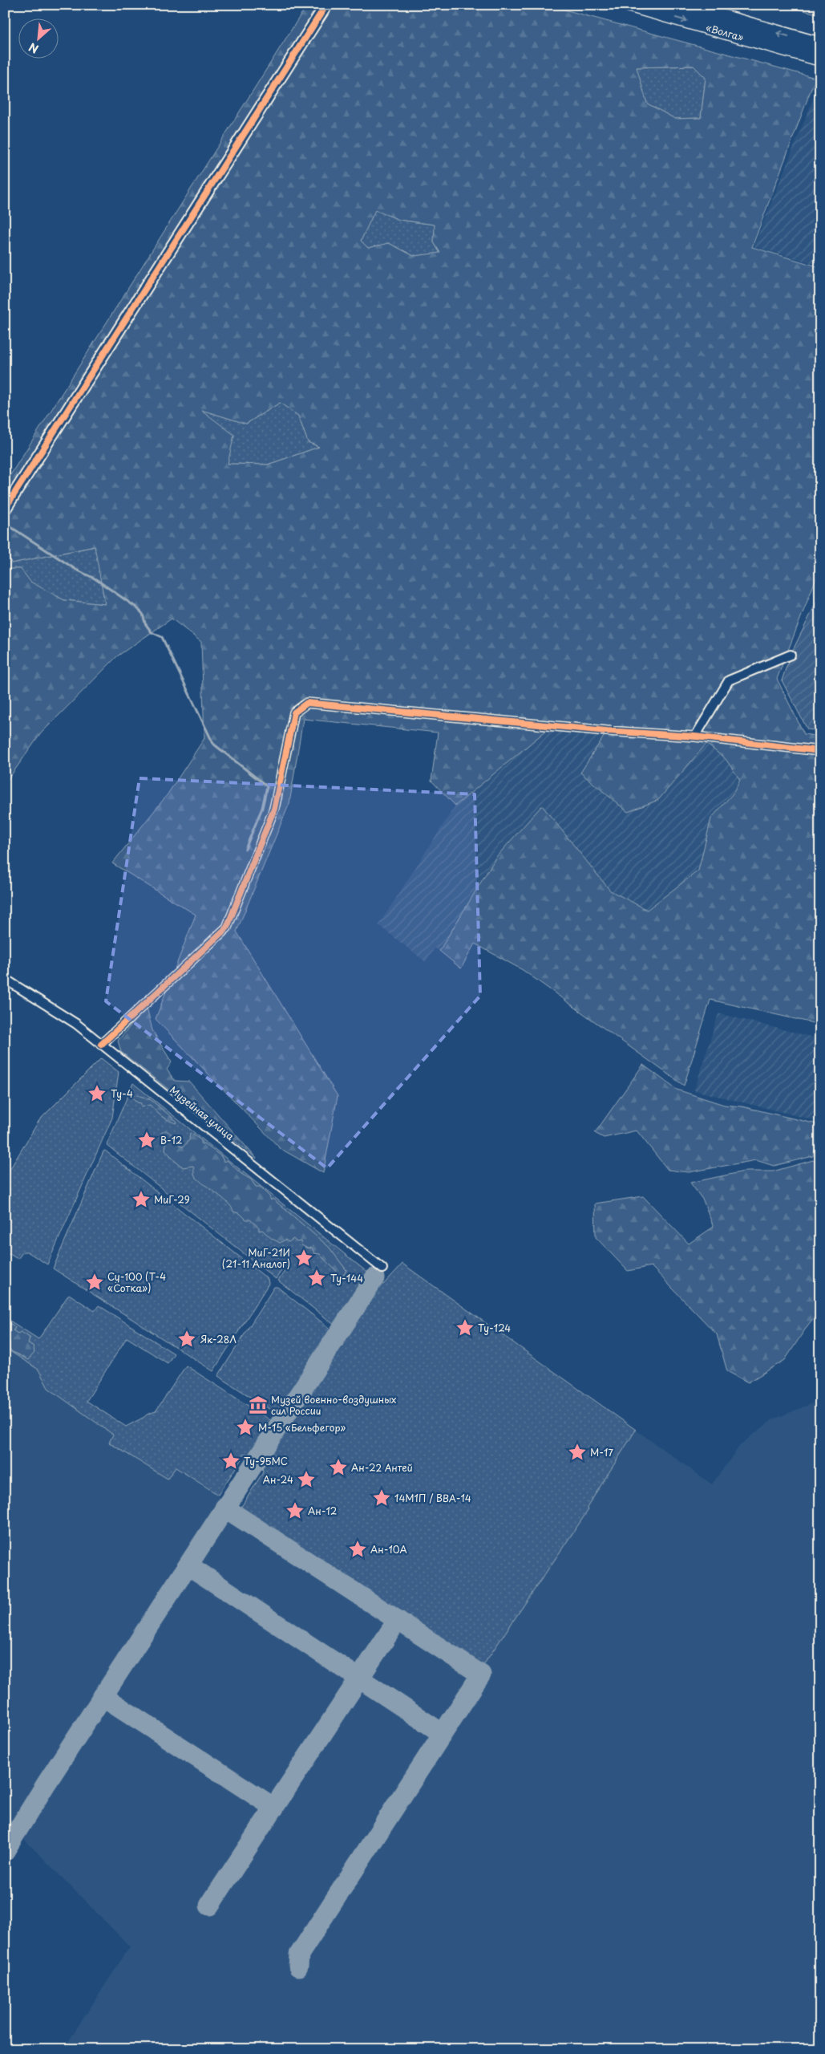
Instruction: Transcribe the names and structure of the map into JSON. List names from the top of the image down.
{
  "streets": {
    "highway": ["«Волга»"],
    "street": ["Музейная улица"]
  },
  "places": {
    "place": [
      "Ту-4",
      "В-12",
      "МиГ-29",
      "МиГ-21И (21-11 Аналог)",
      "Ту-144",
      "Су-100 (Т-4 «Сотка»)",
      "Ту-124",
      "Як-28Л",
      "М-15 «Бельфегор»",
      "М-17",
      "Ту-95МС",
      "Ан-22 Антей",
      "Ан-24",
      "14М1П / ВВА-14",
      "Ан-12",
      "Ан-10А"
    ],
    "museum": ["Музей военно-воздушных сил России"]
  },
  "north": "bottom left"
}
